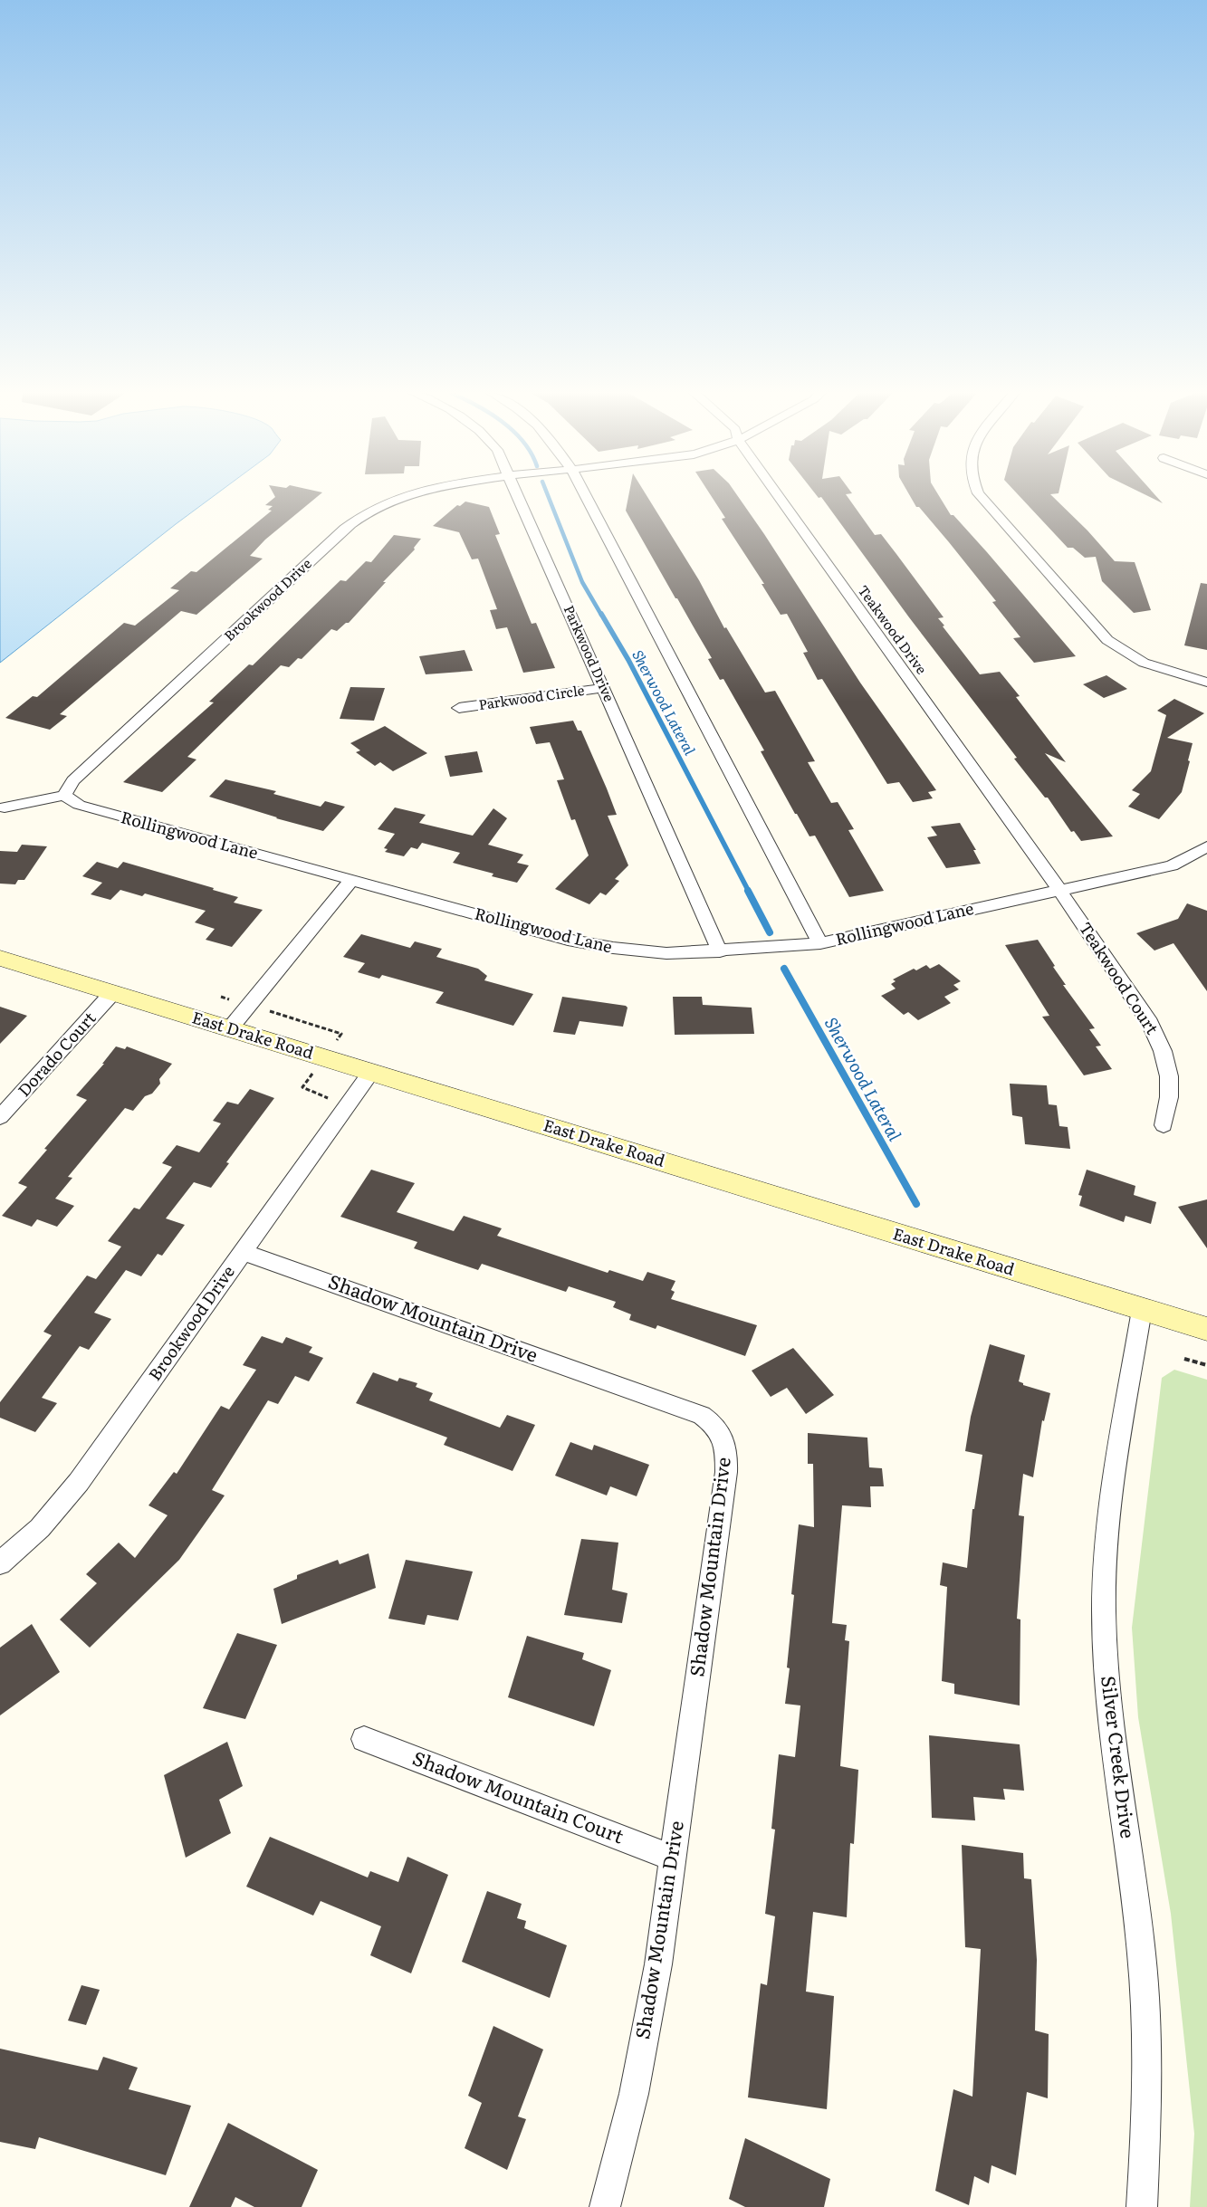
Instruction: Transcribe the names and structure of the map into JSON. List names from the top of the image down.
{
  "streets": {
    "main road": ["East Drake Road"],
    "street": [
      "Brookwood Drive",
      "Teakwood Drive",
      "Parkwood Drive",
      "Parkwood Circle",
      "Rollingwood Lane",
      "Teakwood Court",
      "Dorado Court",
      "Shadow Mountain Drive",
      "Silver Creek Drive",
      "Shadow Mountain Court"
    ]
  },
  "crossings": [
    ["Brookwood Drive", "Rollingwood Lane"],
    ["Brookwood Drive", "East Drake Road"],
    ["Brookwood Drive", "Shadow Mountain Drive"],
    ["Teakwood Drive", "Rollingwood Lane"],
    ["Teakwood Drive", "Teakwood Court"],
    ["Parkwood Drive", "Parkwood Circle"],
    ["Parkwood Drive", "Rollingwood Lane"],
    ["Rollingwood Lane", "Teakwood Court"],
    ["East Drake Road", "Dorado Court"],
    ["East Drake Road", "Silver Creek Drive"],
    ["Shadow Mountain Drive", "Shadow Mountain Court"]
  ],
  "water": ["Sherwood Lateral"]
}
